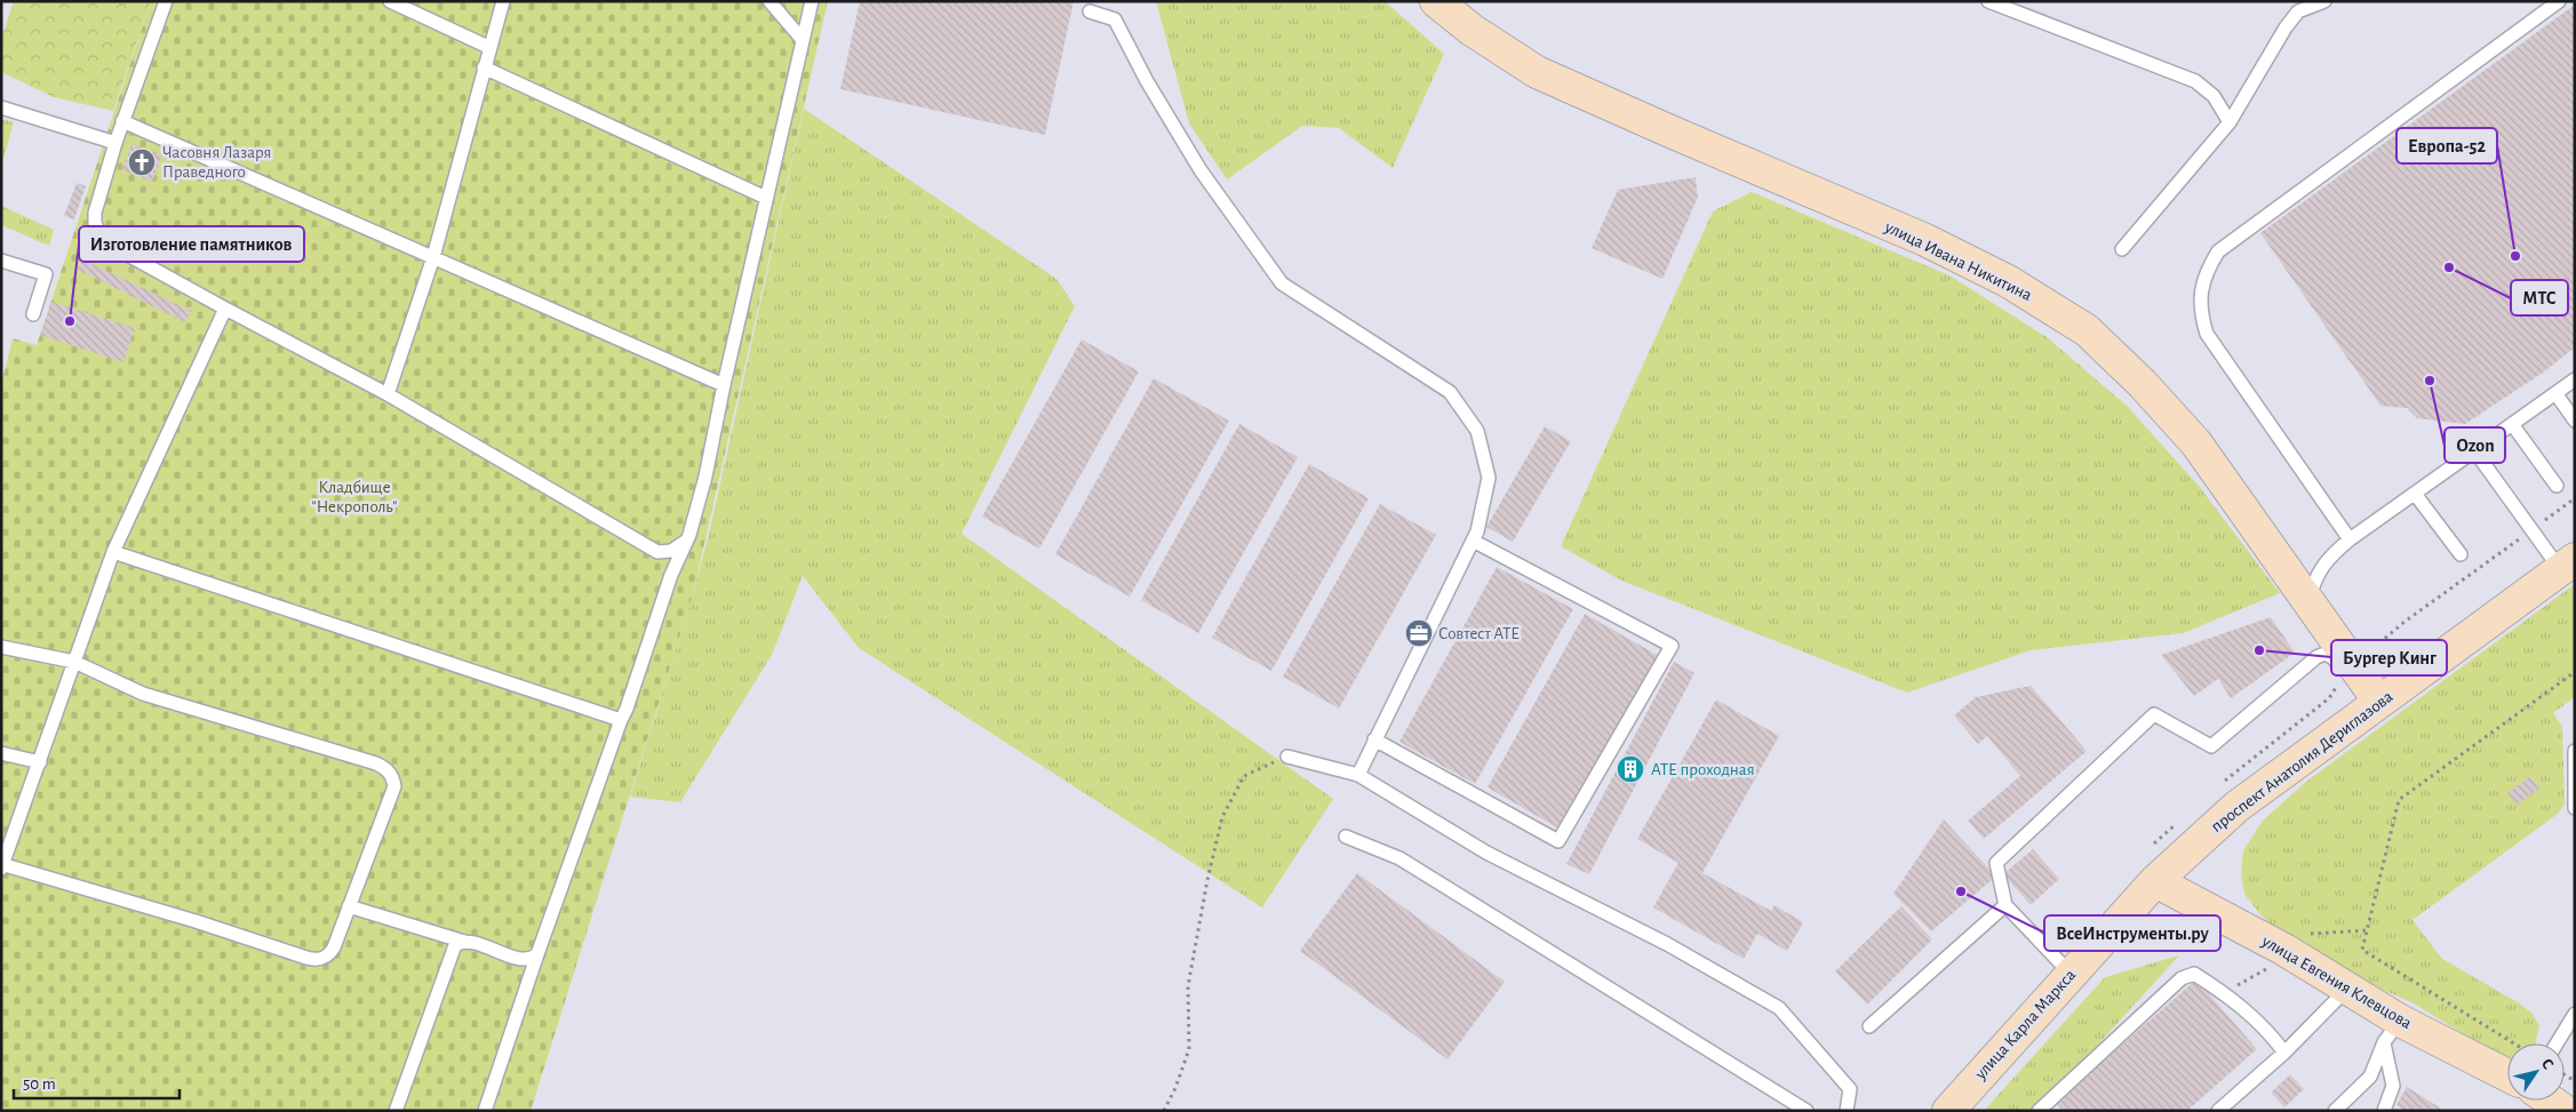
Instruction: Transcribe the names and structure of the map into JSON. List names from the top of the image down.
{
  "streets": {
    "main road": [
      "улица Ивана Никитина",
      "проспект Анатолия Дериглазова",
      "улица Евгения Клевцова",
      "улица Карла Маркса"
    ]
  },
  "crossings": [
    ["улица Ивана Никитина", "проспект Анатолия Дериглазова"],
    ["проспект Анатолия Дериглазова", "улица Евгения Клевцова"],
    ["проспект Анатолия Дериглазова", "улица Карла Маркса"],
    ["улица Евгения Клевцова", "улица Карла Маркса"]
  ],
  "parks": ["Кладбище \"Некрополь\""],
  "places": {
    "church": ["Часовня Лазаря Праведного"],
    "other": [
      "Европа-52",
      "МТС",
      "Изготовление памятников",
      "Ozon",
      "Бургер Кинг",
      "ВсеИнструменты.ру"
    ],
    "office": ["Совтест АТЕ"],
    "building": ["АТЕ проходная"]
  },
  "scale_bar": "50 m",
  "north": "top right"
}
